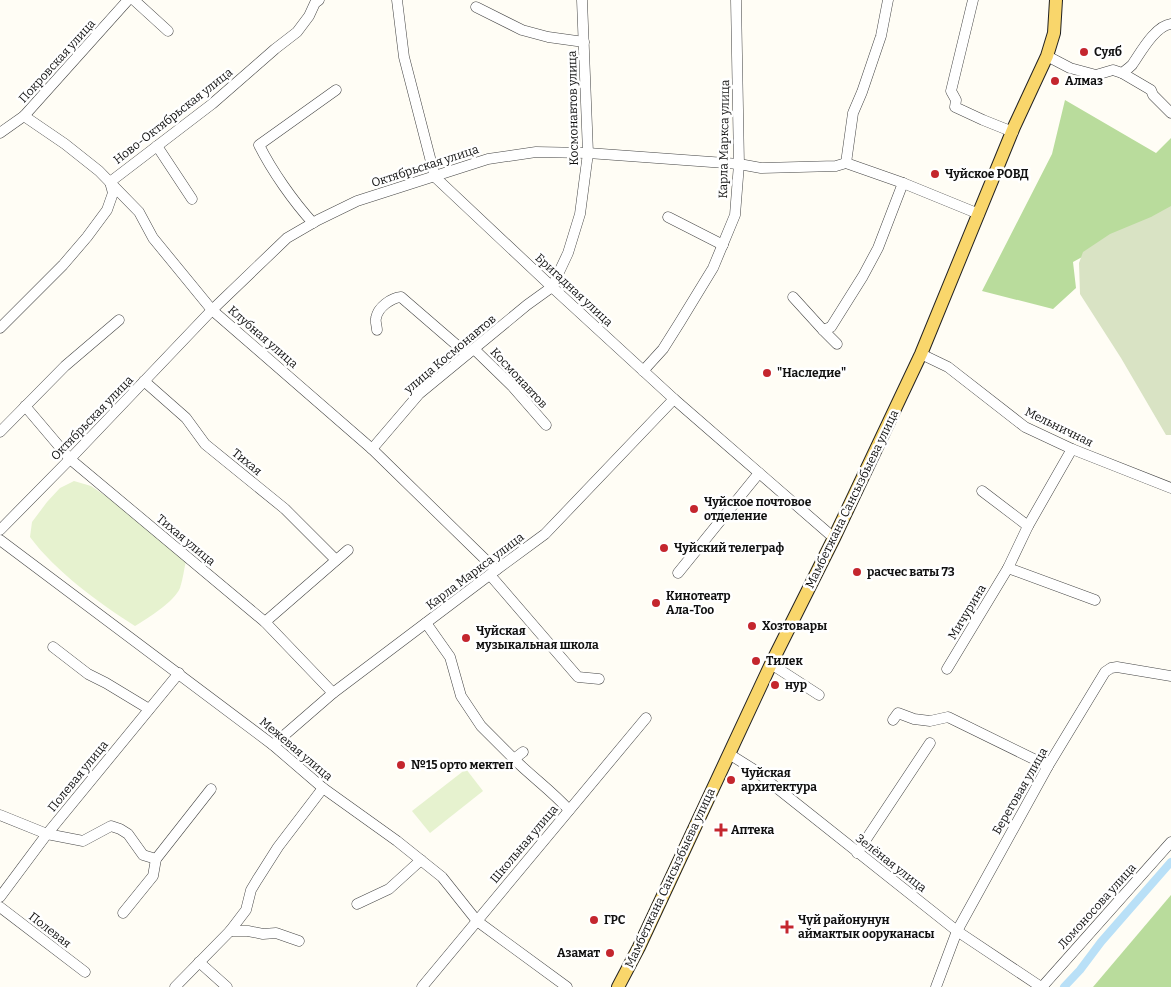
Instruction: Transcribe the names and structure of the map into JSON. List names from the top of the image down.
{
  "streets": {
    "main road": ["Мамбетжана Сансызбыева улица"],
    "street": [
      "Покровская улица",
      "Космонавтов улица",
      "Ново-Октябрьская улица",
      "Карла Маркса улица",
      "Октябрьская улица",
      "Бригадная улица",
      "Клубная улица",
      "улица Космонавтов",
      "Космонавтов",
      "Мельничная",
      "Тихая",
      "Тихая улица",
      "Мичурина",
      "Межевая улица",
      "Полевая улица",
      "Береговая улица",
      "Школьная улица",
      "Зелёная улица",
      "Ломоносова улица",
      "Полевая"
    ]
  },
  "crossings": [
    ["Покровская улица", "Клубная улица"],
    ["Космонавтов улица", "Октябрьская улица"],
    ["Космонавтов улица", "Бригадная улица"],
    ["Космонавтов улица", "улица Космонавтов"],
    ["Ново-Октябрьская улица", "Клубная улица"],
    ["Карла Маркса улица", "Октябрьская улица"],
    ["Карла Маркса улица", "Бригадная улица"],
    ["Карла Маркса улица", "Клубная улица"],
    ["Карла Маркса улица", "Тихая улица"],
    ["Карла Маркса улица", "Межевая улица"],
    ["Октябрьская улица", "Бригадная улица"],
    ["Октябрьская улица", "Клубная улица"],
    ["Октябрьская улица", "Тихая"],
    ["Октябрьская улица", "Мамбетжана Сансызбыева улица"],
    ["Октябрьская улица", "Тихая улица"],
    ["Бригадная улица", "улица Космонавтов"],
    ["Бригадная улица", "Мамбетжана Сансызбыева улица"],
    ["Клубная улица", "улица Космонавтов"],
    ["улица Космонавтов", "Космонавтов"],
    ["Мельничная", "Мамбетжана Сансызбыева улица"],
    ["Мельничная", "Мичурина"],
    ["Мамбетжана Сансызбыева улица", "Зелёная улица"],
    ["Межевая улица", "Полевая улица"],
    ["Межевая улица", "Школьная улица"],
    ["Береговая улица", "Зелёная улица"],
    ["Зелёная улица", "Ломоносова улица"]
  ],
  "places": {
    "other": [
      "Суяб",
      "Алмаз",
      "Чуйское РОВД",
      "\"Наследие\"",
      "Чуйское почтовое отделение",
      "Чуйский телеграф",
      "расчес ваты 73",
      "Кинотеатр Ала-Тоо",
      "Хозтовары",
      "Чуйская музыкальная школа",
      "Тилек",
      "нур",
      "№15 орто мектеп",
      "Чуйская архитектура",
      "ГРС",
      "Азамат"
    ],
    "health": ["Аптека", "Чүй районунун аймактык ооруканасы"]
  }
}
